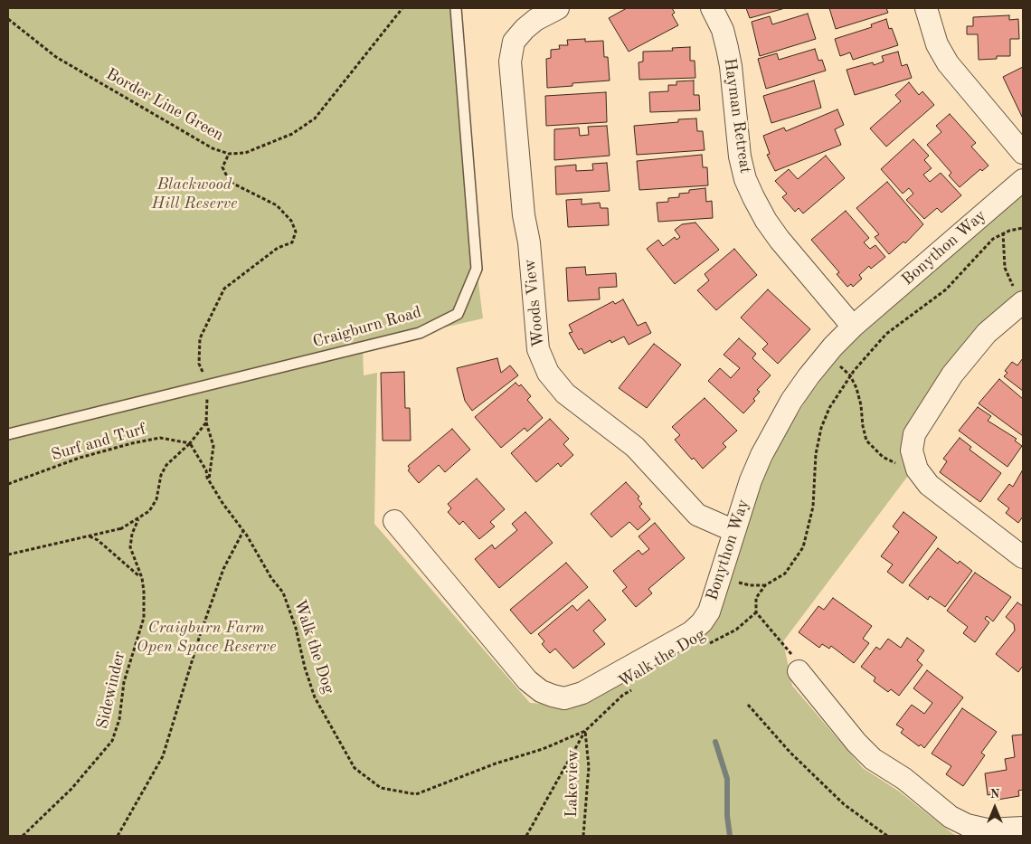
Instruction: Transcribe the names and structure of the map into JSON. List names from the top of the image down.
{
  "streets": {
    "street": ["Hayman Retreat", "Bonython Way", "Woods View"],
    "lane": ["Craigburn Road"],
    "path": [
      "Border Line Green",
      "Surf and Turf",
      "Walk the Dog",
      "Sidewinder",
      "Lakeview"
    ]
  },
  "crossings": [
    ["Hayman Retreat", "Bonython Way"],
    ["Bonython Way", "Woods View"],
    ["Surf and Turf", "Walk the Dog"],
    ["Surf and Turf", "Sidewinder"],
    ["Walk the Dog", "Sidewinder"],
    ["Walk the Dog", "Lakeview"]
  ],
  "parks": ["Blackwood Hill Reserve", "Craigburn Farm Open Space Reserve"],
  "north": "top"
}
